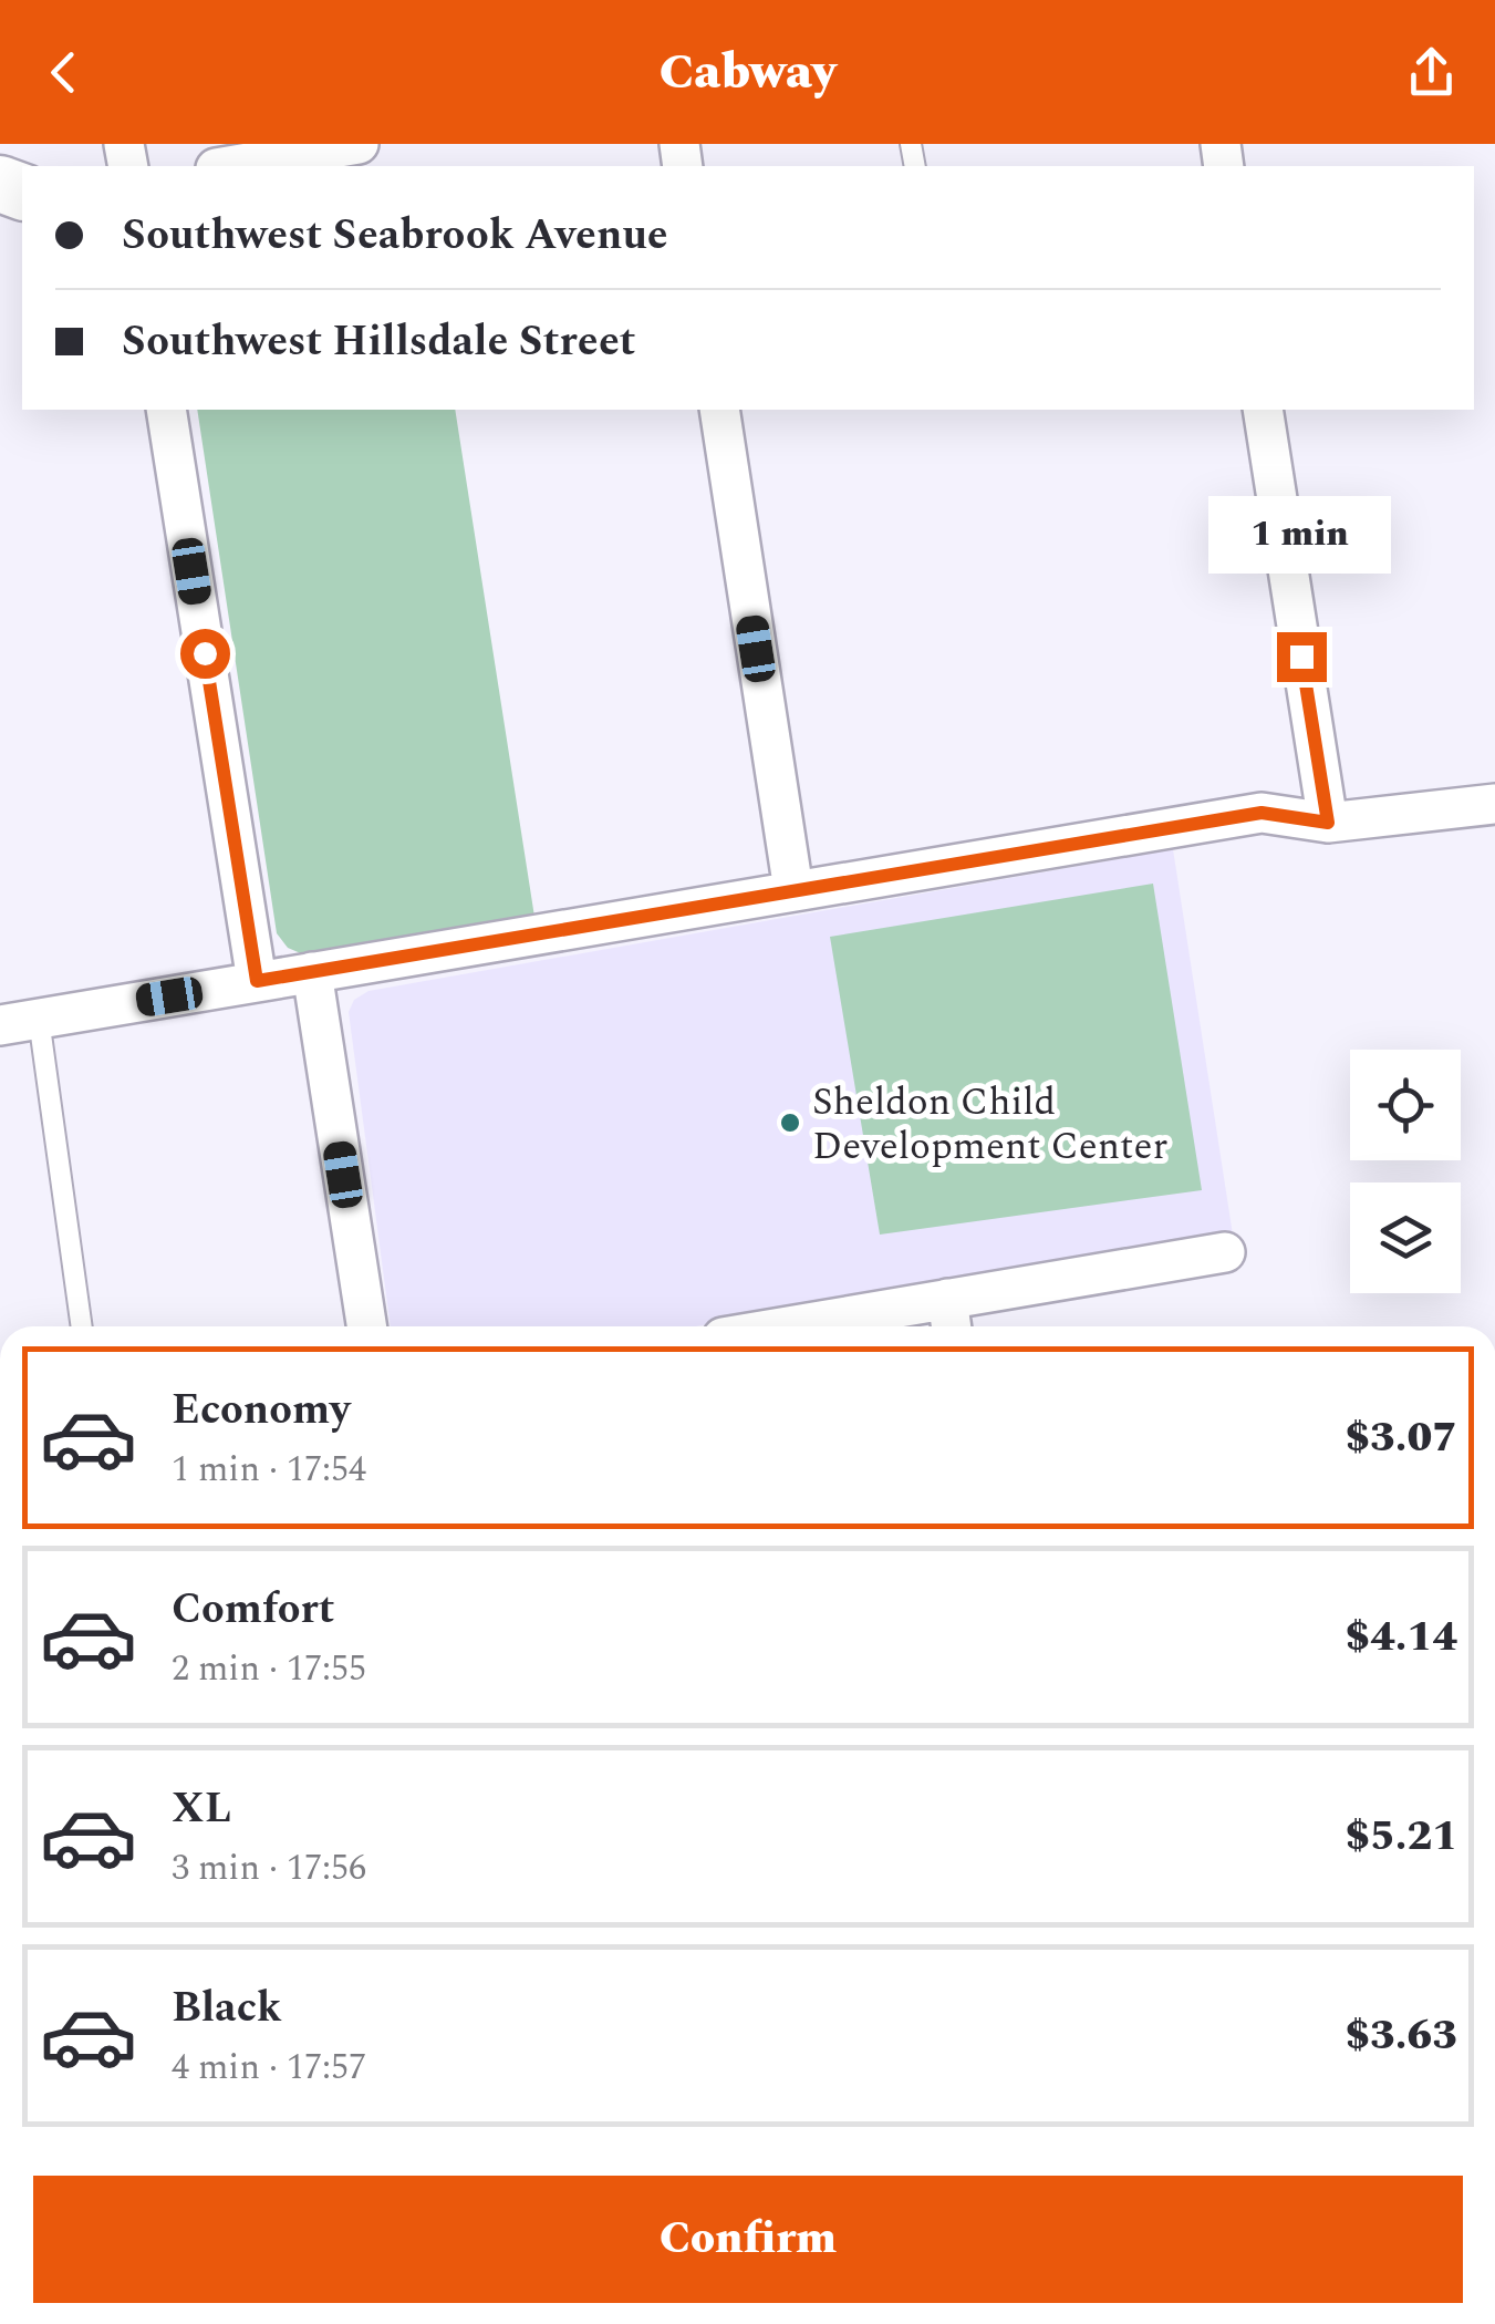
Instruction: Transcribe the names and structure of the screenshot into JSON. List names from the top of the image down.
{
  "places": ["Sheldon Child Development Center"],
  "page": {
    "header": "Cabway",
    "banner": ["Southwest Seabrook Avenue", "Southwest Hillsdale Street"],
    "bubble": "1 min",
    "list": [
      {
        "name": "Economy",
        "note": "1 min · 17:54",
        "value": "$3.07"
      },
      {
        "name": "Comfort",
        "note": "2 min · 17:55",
        "value": "$4.14"
      },
      {
        "name": "XL",
        "note": "3 min · 17:56",
        "value": "$5.21"
      },
      {
        "name": "Black",
        "note": "4 min · 17:57",
        "value": "$3.63"
      }
    ],
    "buttons": "Confirm"
  }
}
